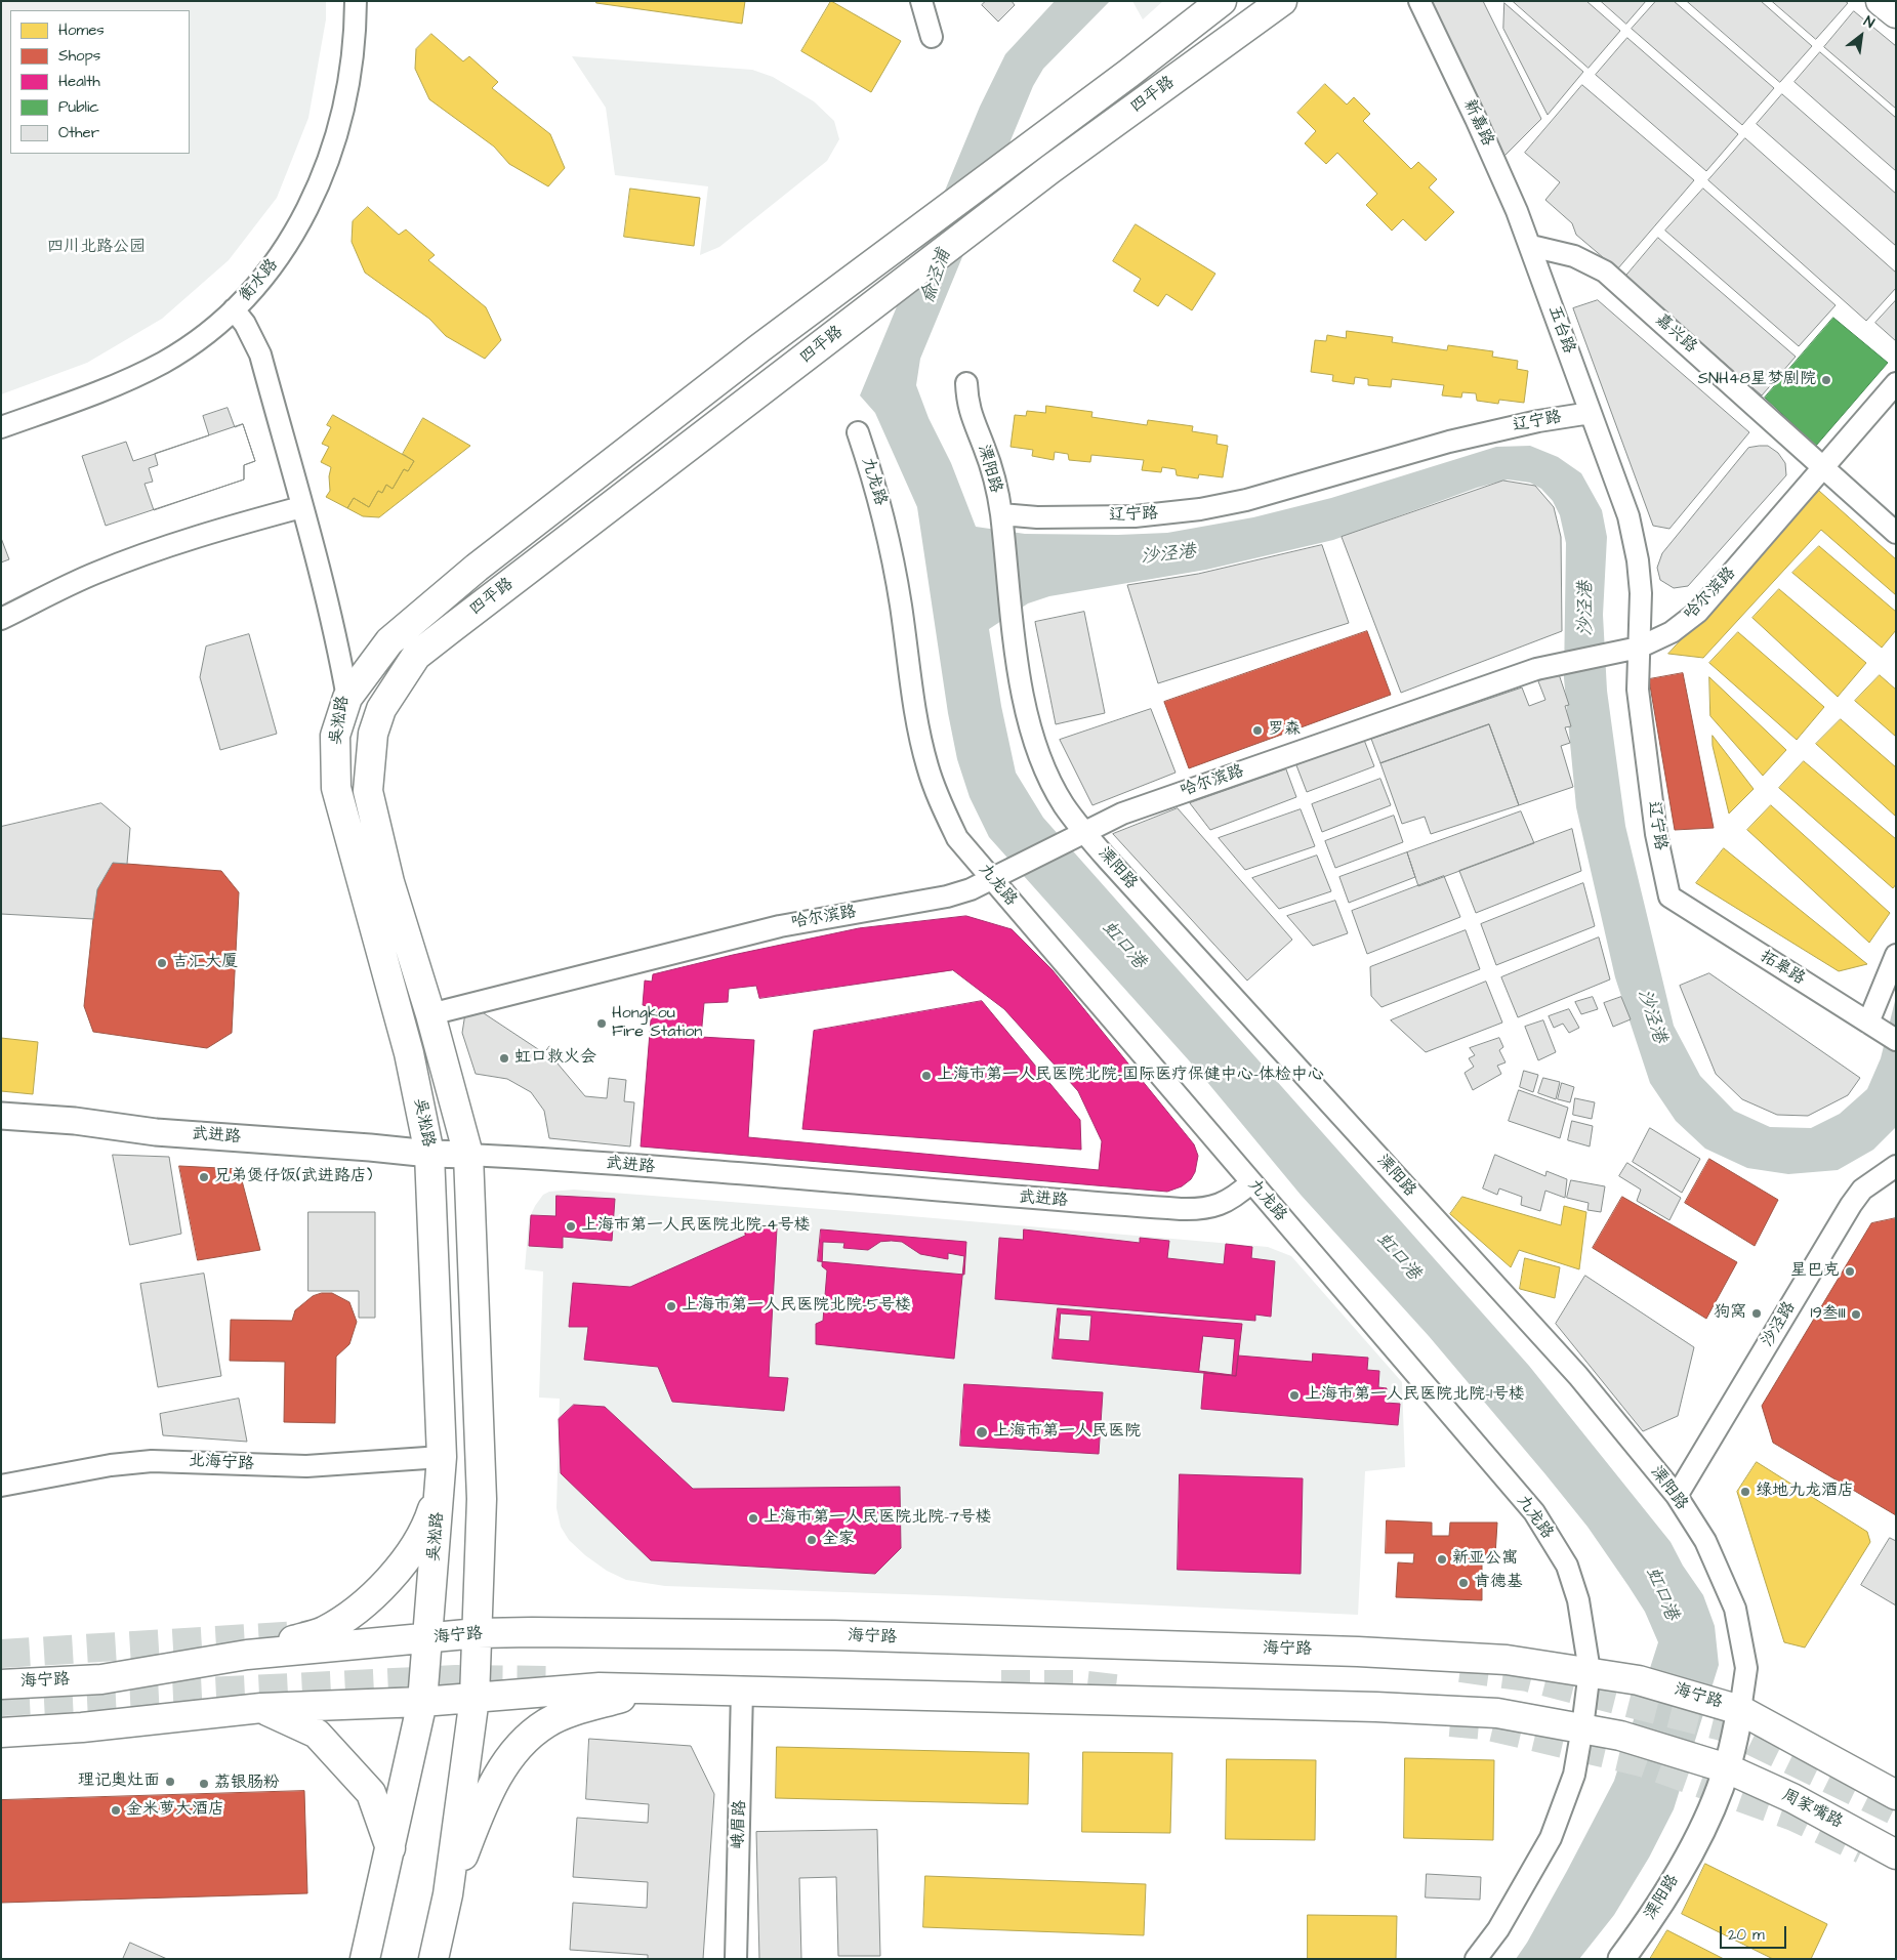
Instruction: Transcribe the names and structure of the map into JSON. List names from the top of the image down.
{
  "streets": {
    "main road": [
      "四平路",
      "吴淞路",
      "海宁路",
      "周家嘴路"
    ],
    "street": [
      "新嘉路",
      "衡水路",
      "五台路",
      "嘉兴路",
      "辽宁路",
      "溧阳路",
      "九龙路",
      "哈尔滨路",
      "拓皋路",
      "武进路",
      "沙泾路",
      "北海宁路",
      "峨眉路"
    ]
  },
  "crossings": [
    ["四平路", "吴淞路"],
    ["新嘉路", "五台路"],
    ["新嘉路", "嘉兴路"],
    ["衡水路", "吴淞路"],
    ["五台路", "嘉兴路"],
    ["五台路", "辽宁路"],
    ["嘉兴路", "哈尔滨路"],
    ["辽宁路", "溧阳路"],
    ["辽宁路", "哈尔滨路"],
    ["辽宁路", "拓皋路"],
    ["溧阳路", "哈尔滨路"],
    ["溧阳路", "沙泾路"],
    ["溧阳路", "海宁路"],
    ["溧阳路", "周家嘴路"],
    ["九龙路", "哈尔滨路"],
    ["九龙路", "武进路"],
    ["九龙路", "海宁路"],
    ["哈尔滨路", "吴淞路"],
    ["吴淞路", "武进路"],
    ["吴淞路", "北海宁路"],
    ["吴淞路", "海宁路"]
  ],
  "water": ["俞泾浦", "沙泾港", "虹口港"],
  "parks": ["四川北路公园"],
  "places": [
    "SNH48星梦剧院",
    "罗森",
    "吉汇大厦",
    "Hongkou Fire Station",
    "虹口救火会",
    "上海市第一人民医院北院-国际医疗保健中心-体检中心",
    "兄弟煲仔饭(武进路店)",
    "上海市第一人民医院北院-4号楼",
    "星巴克",
    "上海市第一人民医院北院-5号楼",
    "狗窝",
    "19叁III",
    "上海市第一人民医院北院-1号楼",
    "上海市第一人民医院",
    "绿地九龙酒店",
    "上海市第一人民医院北院-7号楼",
    "全家",
    "新亚公寓",
    "肯德基",
    "理记奥灶面",
    "荔银肠粉",
    "金米萝大酒店"
  ],
  "legend": [
    "Homes",
    "Shops",
    "Health",
    "Public",
    "Other"
  ],
  "scale_bar": "20 m",
  "north": "top right"
}
